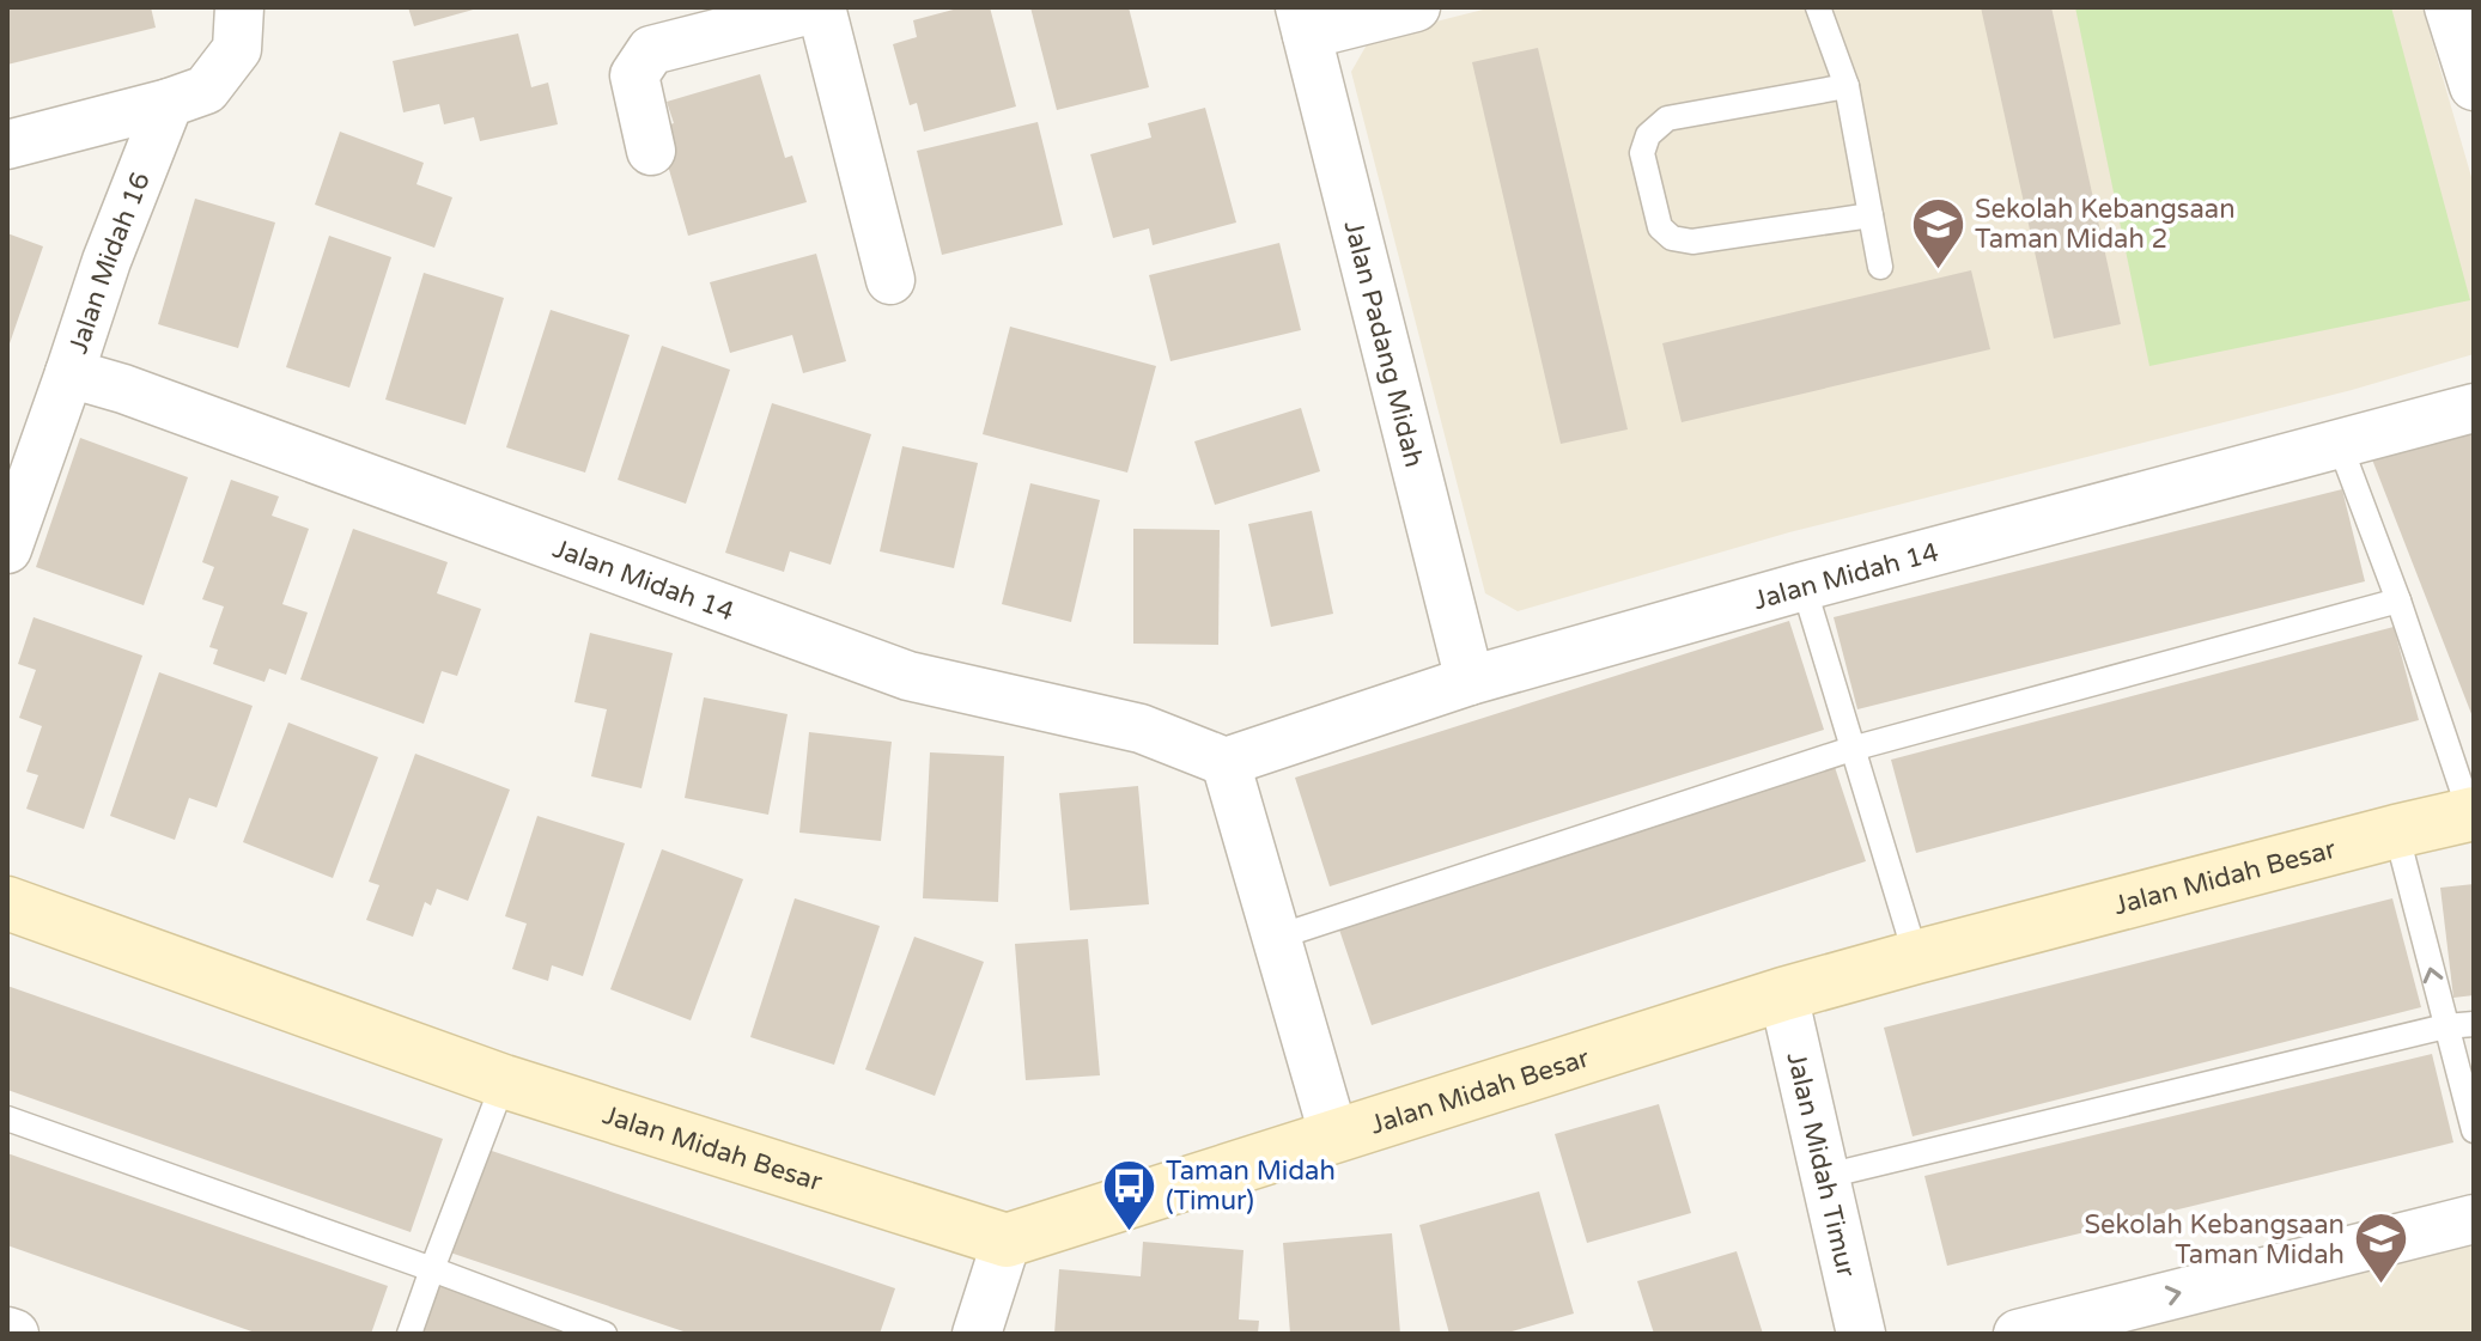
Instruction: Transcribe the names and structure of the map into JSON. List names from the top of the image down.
{
  "streets": {
    "street": [
      "Jalan Midah 16",
      "Jalan Padang Midah",
      "Jalan Midah 14",
      "Jalan Midah Besar",
      "Jalan Midah Timur"
    ]
  },
  "crossings": [
    ["Jalan Midah 16", "Jalan Midah 14"],
    ["Jalan Padang Midah", "Jalan Midah 14"],
    ["Jalan Midah Besar", "Jalan Midah Timur"]
  ],
  "places": {
    "school or university": ["Sekolah Kebangsaan Taman Midah 2", "Sekolah Kebangsaan Taman Midah"],
    "bus stop": ["Taman Midah (Timur)"]
  }
}
